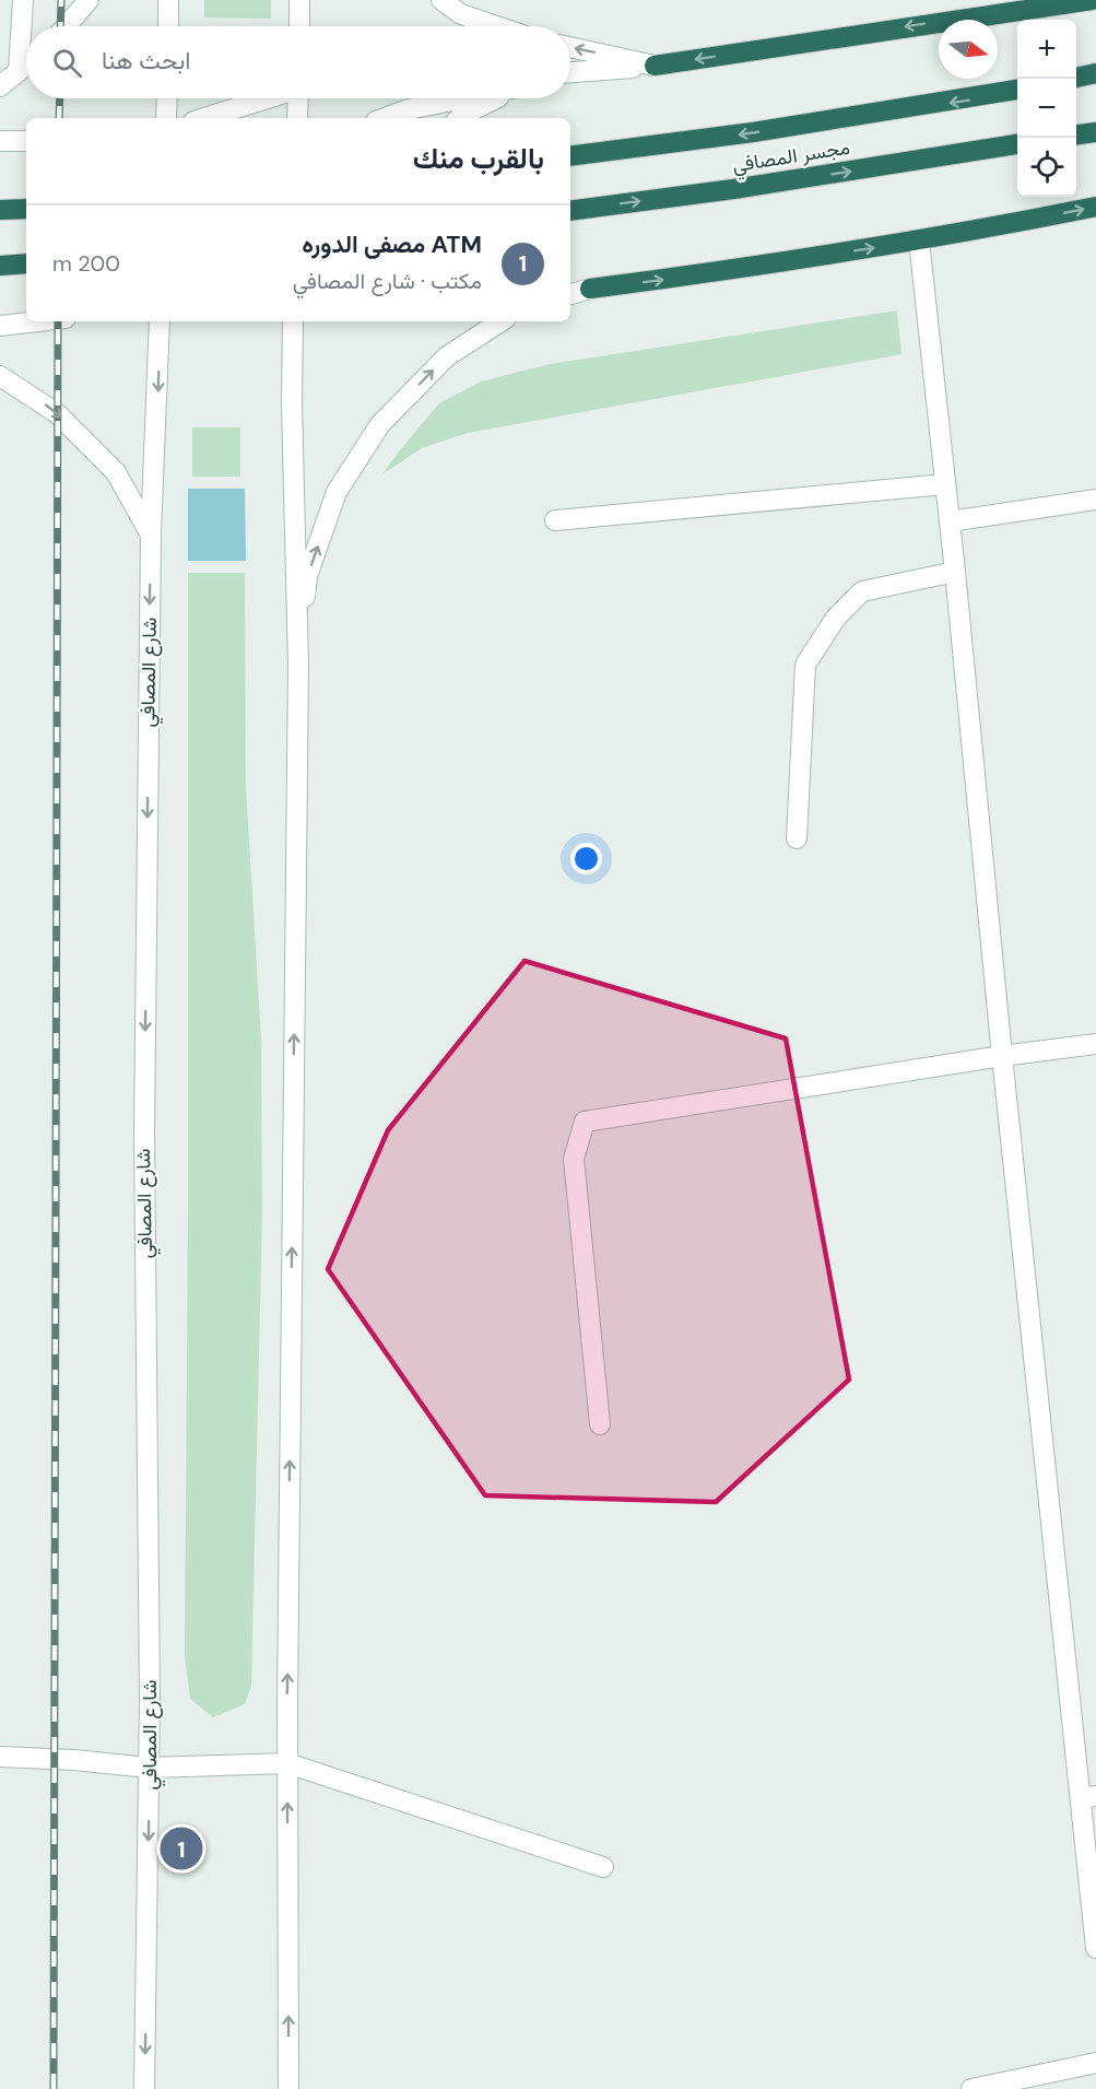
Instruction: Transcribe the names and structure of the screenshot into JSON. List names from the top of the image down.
{
  "streets": {
    "highway": ["مجسر المصافي"],
    "main road": ["شارع المصافي"]
  },
  "north": "right",
  "page": {
    "map_buttons": ["+", "−"],
    "search": "ابحث هنا",
    "heading": "بالقرب منك",
    "list": [
      {
        "mark": "1",
        "name": "ATM مصفى الدوره",
        "note": "مكتب · شارع المصافي",
        "value": "200 m"
      }
    ],
    "pins": "1"
  }
}
